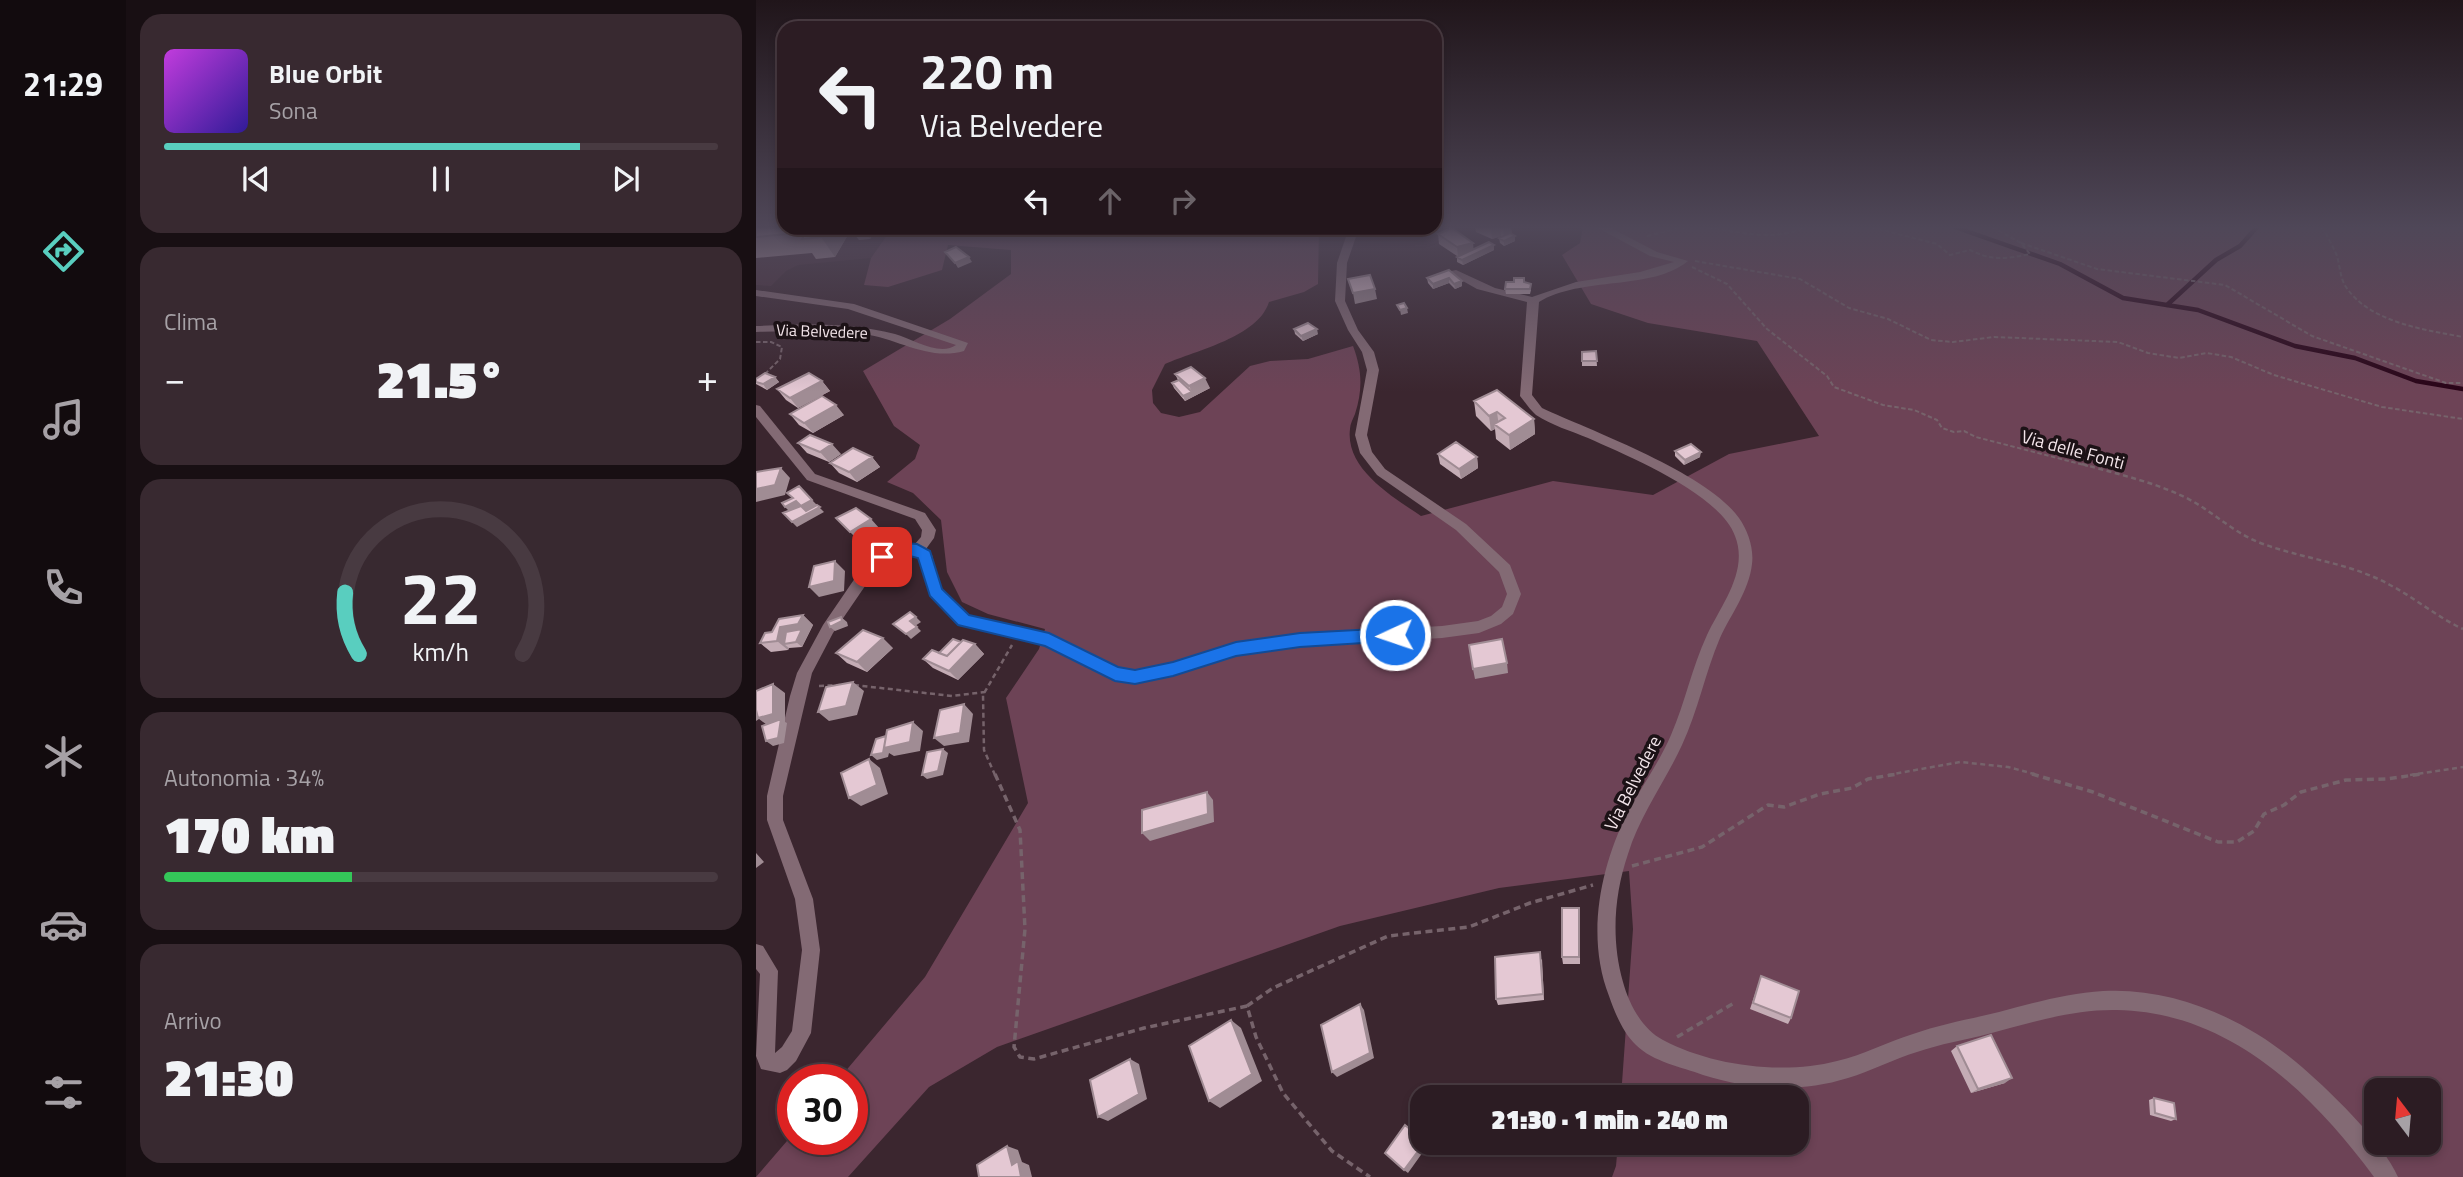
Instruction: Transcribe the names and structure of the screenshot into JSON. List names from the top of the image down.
{
  "streets": {
    "street": ["Via Belvedere"],
    "path": ["Via delle Fonti"]
  },
  "north": "top",
  "page": {
    "tabs": "21:29",
    "turn": ["220 m", "Via Belvedere"],
    "song": ["Blue Orbit", "Sona"],
    "tile": [
      "Clima",
      ["Autonomia · 34%", "170 km"],
      ["Arrivo", "21:30"]
    ],
    "heat": ["−", "21.5°", "+"],
    "limit": "30",
    "trip": "21:30 · 1 min · 240 m",
    "gauge": ["22", "km/h"]
  }
}
